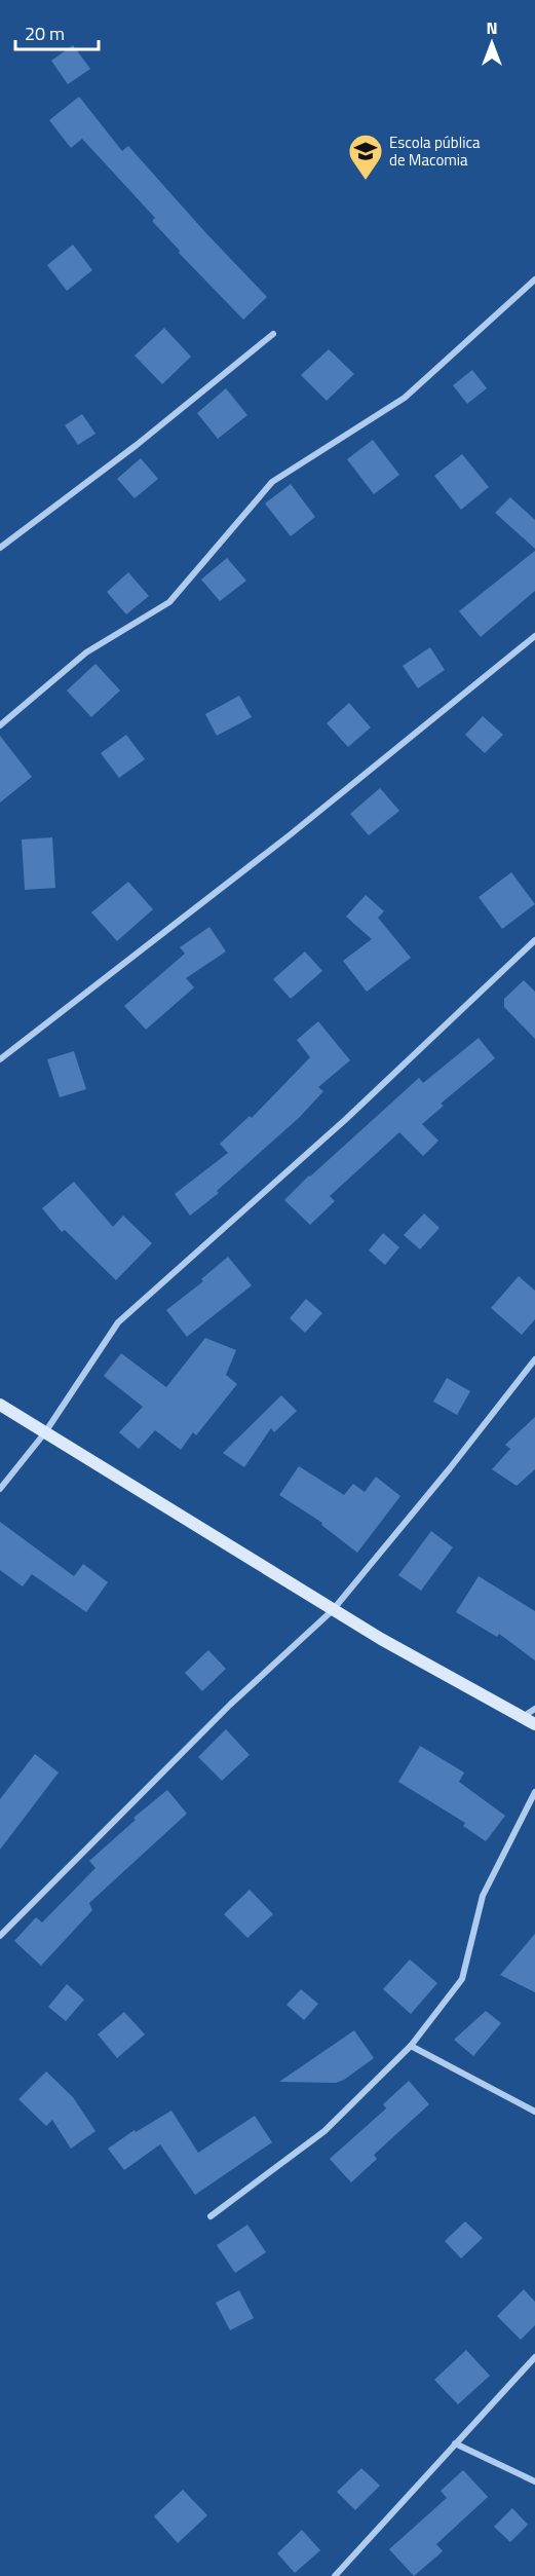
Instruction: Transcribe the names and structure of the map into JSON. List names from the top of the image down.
{
  "places": {
    "school or university": ["Escola pública de Macomia"]
  },
  "scale_bar": "20 m",
  "north": "top"
}
